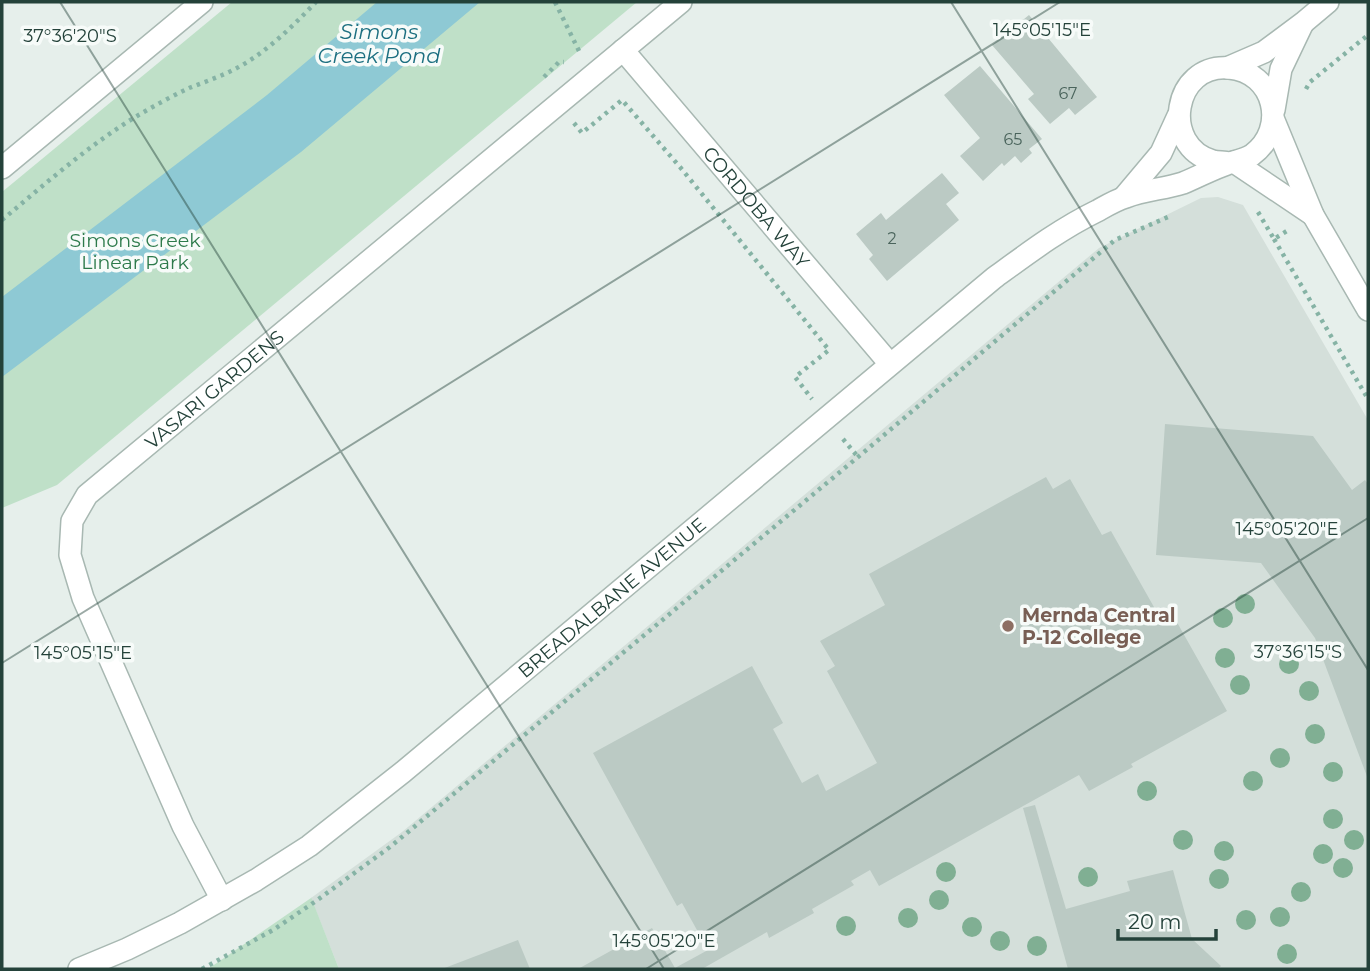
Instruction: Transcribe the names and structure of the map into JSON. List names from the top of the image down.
{
  "streets": {
    "street": ["CORDOBA WAY", "VASARI GARDENS", "BREADALBANE AVENUE"]
  },
  "crossings": [
    ["CORDOBA WAY", "VASARI GARDENS"],
    ["CORDOBA WAY", "BREADALBANE AVENUE"],
    ["VASARI GARDENS", "BREADALBANE AVENUE"]
  ],
  "water": ["Simons Creek Pond"],
  "parks": ["Simons Creek Linear Park"],
  "places": ["Mernda Central P-12 College"],
  "house_numbers": ["67", "65", "2"],
  "scale_bar": "20 m",
  "coordinates": [
    "145°05'15\"E",
    "37°36'20\"S",
    "145°05'20\"E",
    "37°36'15\"S"
  ]
}
